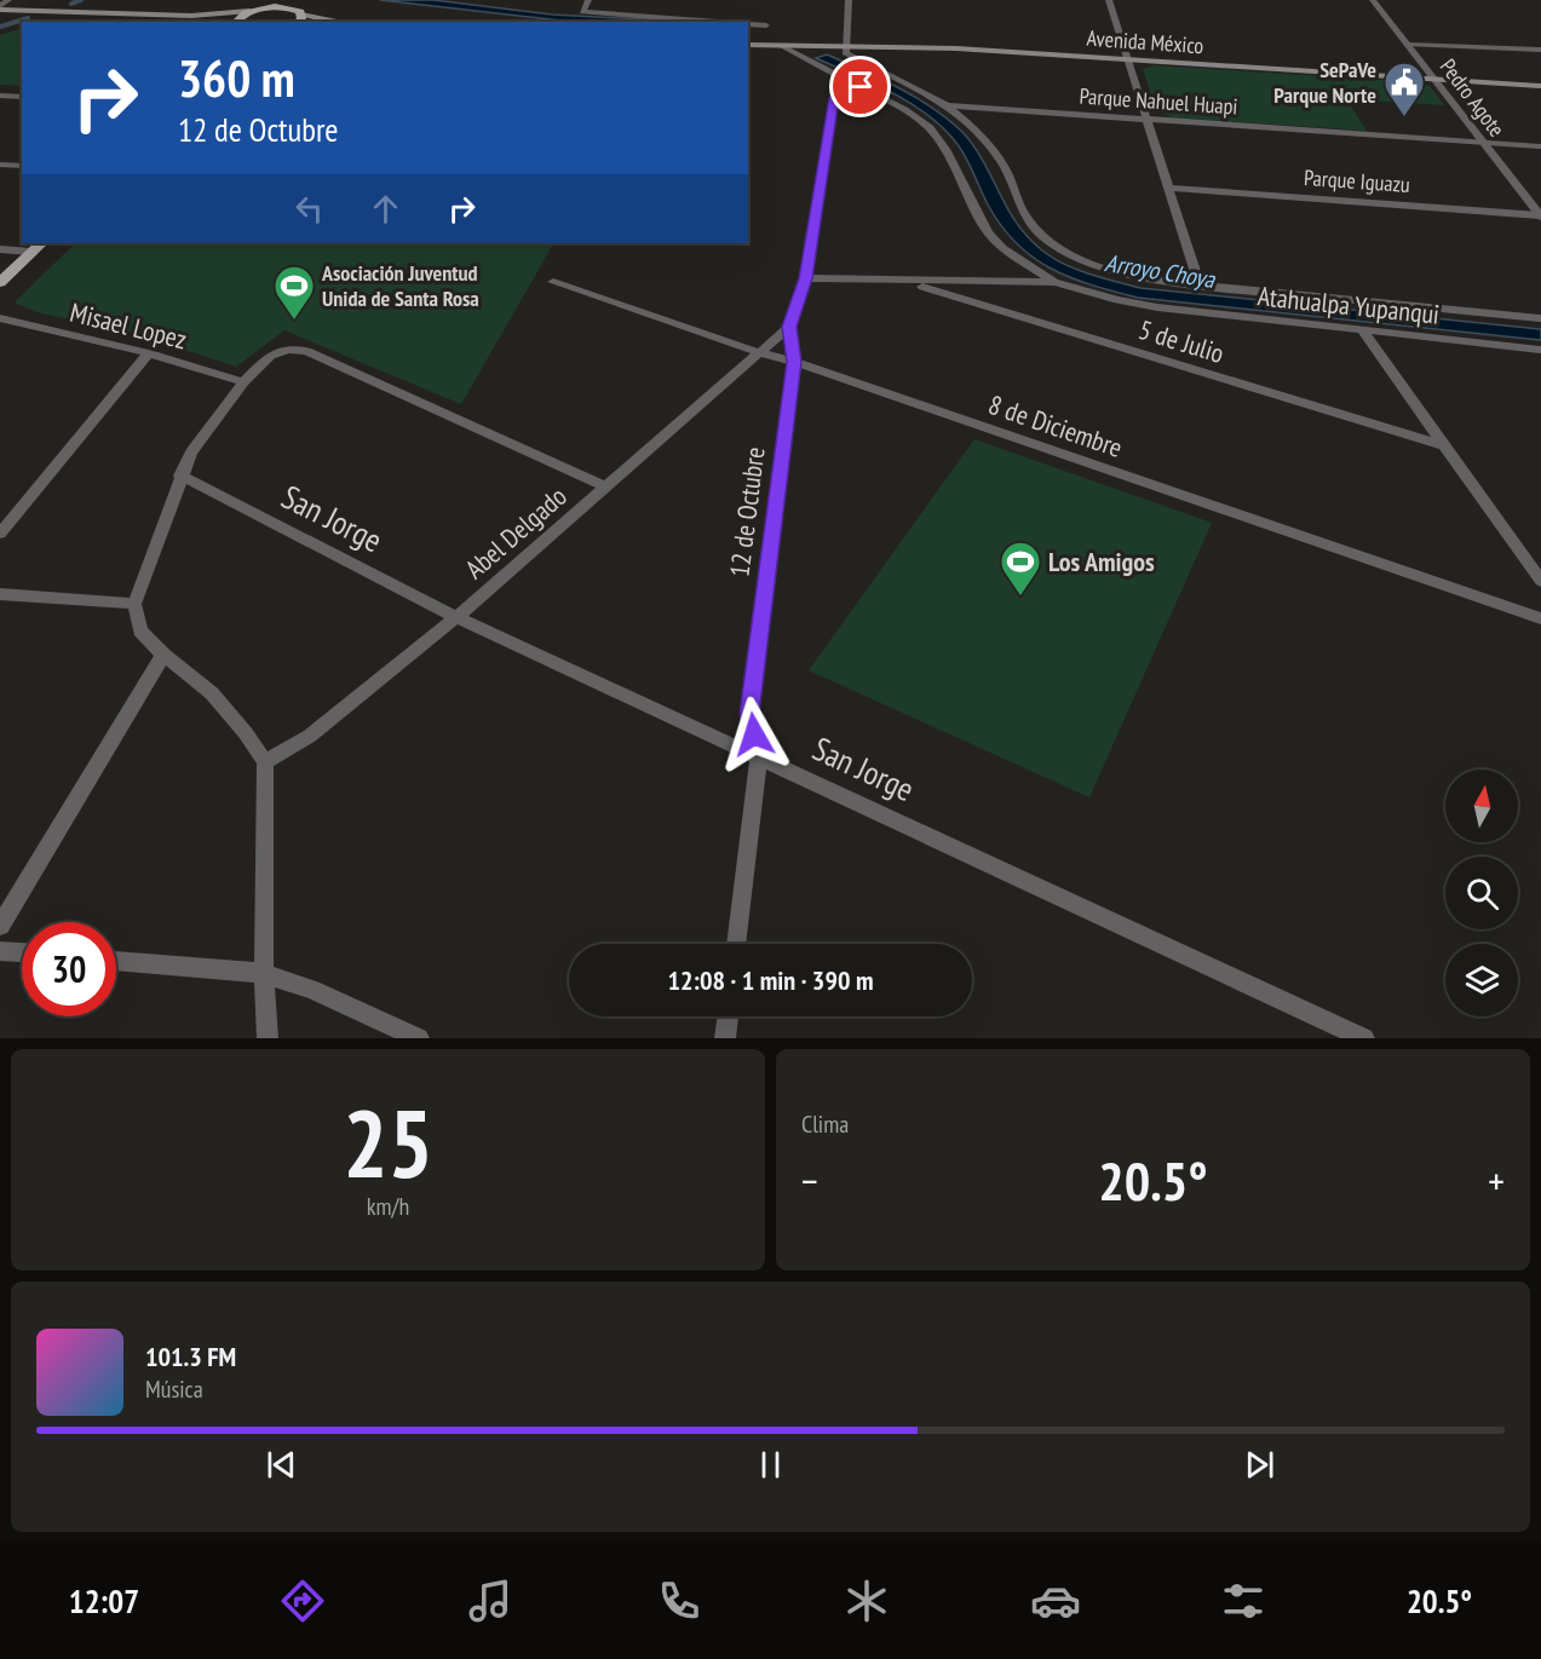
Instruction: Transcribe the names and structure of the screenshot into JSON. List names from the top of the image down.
{
  "streets": {
    "main road": ["Avenida México"],
    "street": [
      "Pedro Agote",
      "Parque Nahuel Huapi",
      "Parque Iguazu",
      "Atahualpa Yupanqui",
      "Misael Lopez",
      "5 de Julio",
      "8 de Diciembre",
      "12 de Octubre",
      "San Jorge",
      "Abel Delgado"
    ]
  },
  "crossings": [
    ["Avenida México", "Pedro Agote"],
    ["Pedro Agote", "Parque Nahuel Huapi"],
    ["Pedro Agote", "Parque Iguazu"],
    ["Atahualpa Yupanqui", "5 de Julio"],
    ["Atahualpa Yupanqui", "12 de Octubre"],
    ["8 de Diciembre", "12 de Octubre"],
    ["8 de Diciembre", "Abel Delgado"],
    ["12 de Octubre", "San Jorge"],
    ["12 de Octubre", "Abel Delgado"],
    ["San Jorge", "Abel Delgado"]
  ],
  "water": ["Arroyo Choya"],
  "places": {
    "public building": ["SePaVe Parque Norte"],
    "sports": ["Asociación Juventud Unida de Santa Rosa", "Los Amigos"]
  },
  "north": "top",
  "page": {
    "turn": ["360 m", "12 de Octubre"],
    "limit": "30",
    "trip": "12:08 · 1 min · 390 m",
    "tile": [
      ["25", "km/h"],
      "Clima"
    ],
    "heat": ["−", "20.5°", "+"],
    "song": ["101.3 FM", "Música"],
    "tabs": ["12:07", "20.5°"]
  }
}
